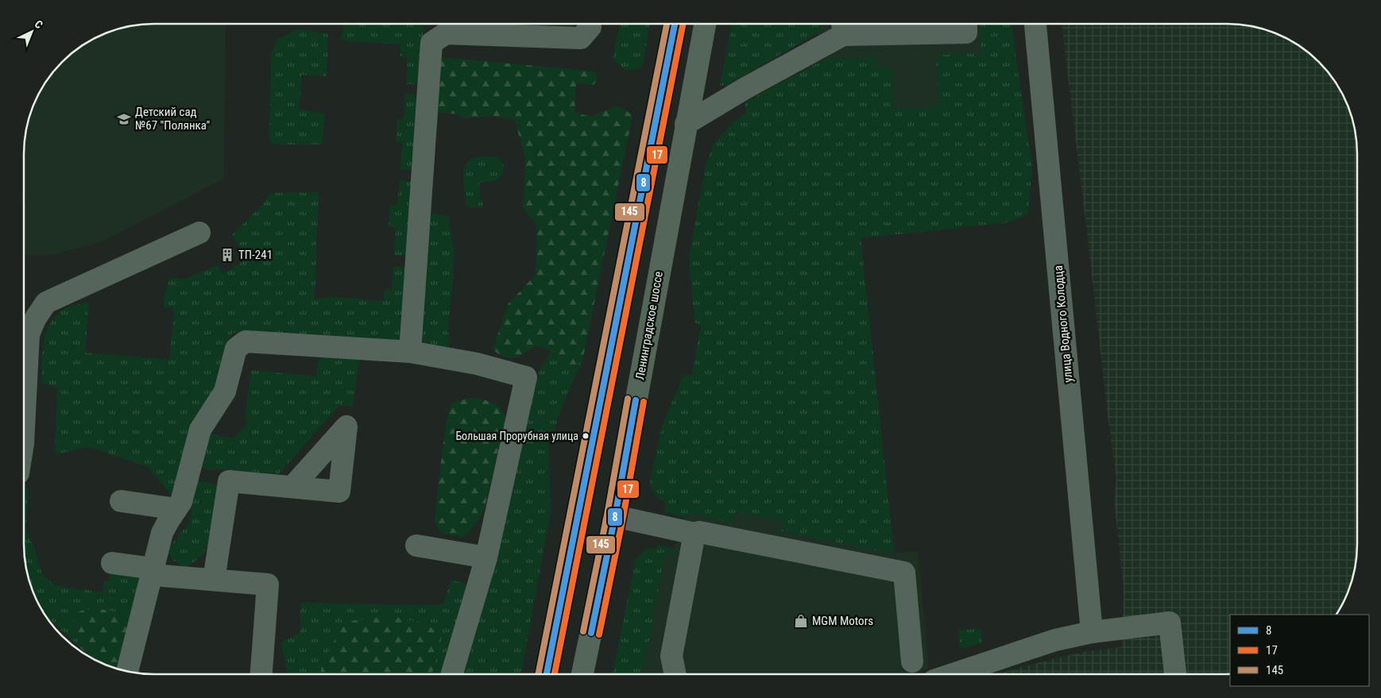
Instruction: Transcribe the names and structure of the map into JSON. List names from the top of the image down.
{
  "streets": {
    "main road": ["Ленинградское шоссе"],
    "street": ["улица Водного Колодца"]
  },
  "places": {
    "school or university": ["Детский сад №67 \"Полянка\""],
    "building": ["ТП-241"],
    "other": ["Большая Прорубная улица"],
    "shop": ["MGM Motors"]
  },
  "lines": ["transit line 8", "transit line 17", "transit line 145"],
  "legend": ["8", "17", "145"],
  "north": "top right"
}
